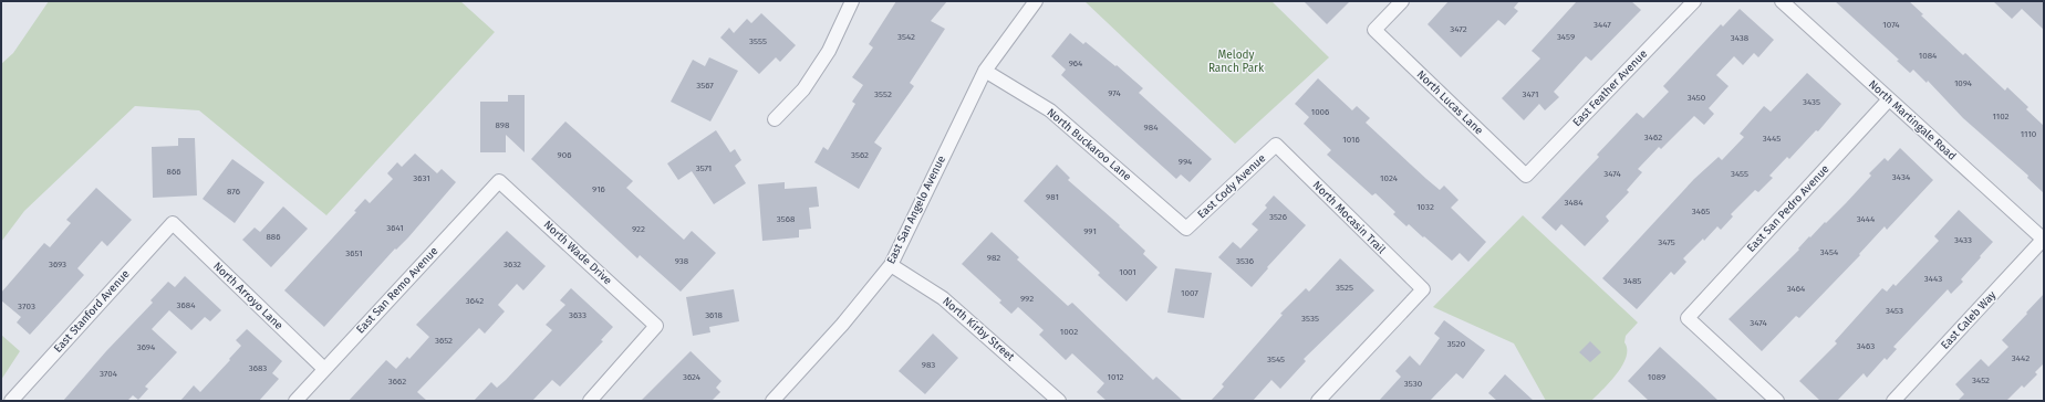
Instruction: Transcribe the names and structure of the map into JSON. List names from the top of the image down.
{
  "streets": {
    "street": [
      "East Feather Avenue",
      "North Lucas Lane",
      "North Martingale Road",
      "North Buckaroo Lane",
      "East Cody Avenue",
      "East San Pedro Avenue",
      "East San Angelo Avenue",
      "North Mocasin Trail",
      "North Wade Drive",
      "East San Remo Avenue",
      "North Arroyo Lane",
      "East Stanford Avenue",
      "East Caleb Way",
      "North Kirby Street"
    ]
  },
  "crossings": [
    ["East Feather Avenue", "North Lucas Lane"],
    ["North Martingale Road", "East San Pedro Avenue"],
    ["North Martingale Road", "East Caleb Way"],
    ["North Buckaroo Lane", "East Cody Avenue"],
    ["North Buckaroo Lane", "East San Angelo Avenue"],
    ["East Cody Avenue", "North Mocasin Trail"],
    ["East San Angelo Avenue", "North Kirby Street"],
    ["North Wade Drive", "East San Remo Avenue"],
    ["East San Remo Avenue", "North Arroyo Lane"],
    ["North Arroyo Lane", "East Stanford Avenue"]
  ],
  "parks": ["Melody Ranch Park"],
  "house_numbers": [
    "3447",
    "1074",
    "3472",
    "3542",
    "3459",
    "3438",
    "3555",
    "1084",
    "964",
    "1094",
    "3567",
    "974",
    "3552",
    "3471",
    "3450",
    "3435",
    "1006",
    "1102",
    "898",
    "984",
    "1110",
    "3462",
    "3445",
    "1016",
    "906",
    "3562",
    "994",
    "3571",
    "866",
    "3474",
    "3455",
    "3434",
    "3631",
    "1024",
    "916",
    "876",
    "981",
    "3484",
    "1032",
    "3465",
    "3526",
    "3568",
    "3444",
    "3641",
    "922",
    "991",
    "886",
    "3433",
    "3475",
    "3454",
    "3651",
    "982",
    "938",
    "3536",
    "3693",
    "3632",
    "1001",
    "3443",
    "3485",
    "3525",
    "3464",
    "1007",
    "992",
    "3642",
    "3684",
    "3703",
    "3453",
    "3633",
    "3618",
    "3535",
    "3474",
    "1002",
    "3652",
    "3520",
    "3463",
    "3694",
    "3442",
    "3545",
    "983",
    "3683",
    "3704",
    "3624",
    "1012",
    "1089",
    "3452",
    "3662",
    "3530"
  ]
}
